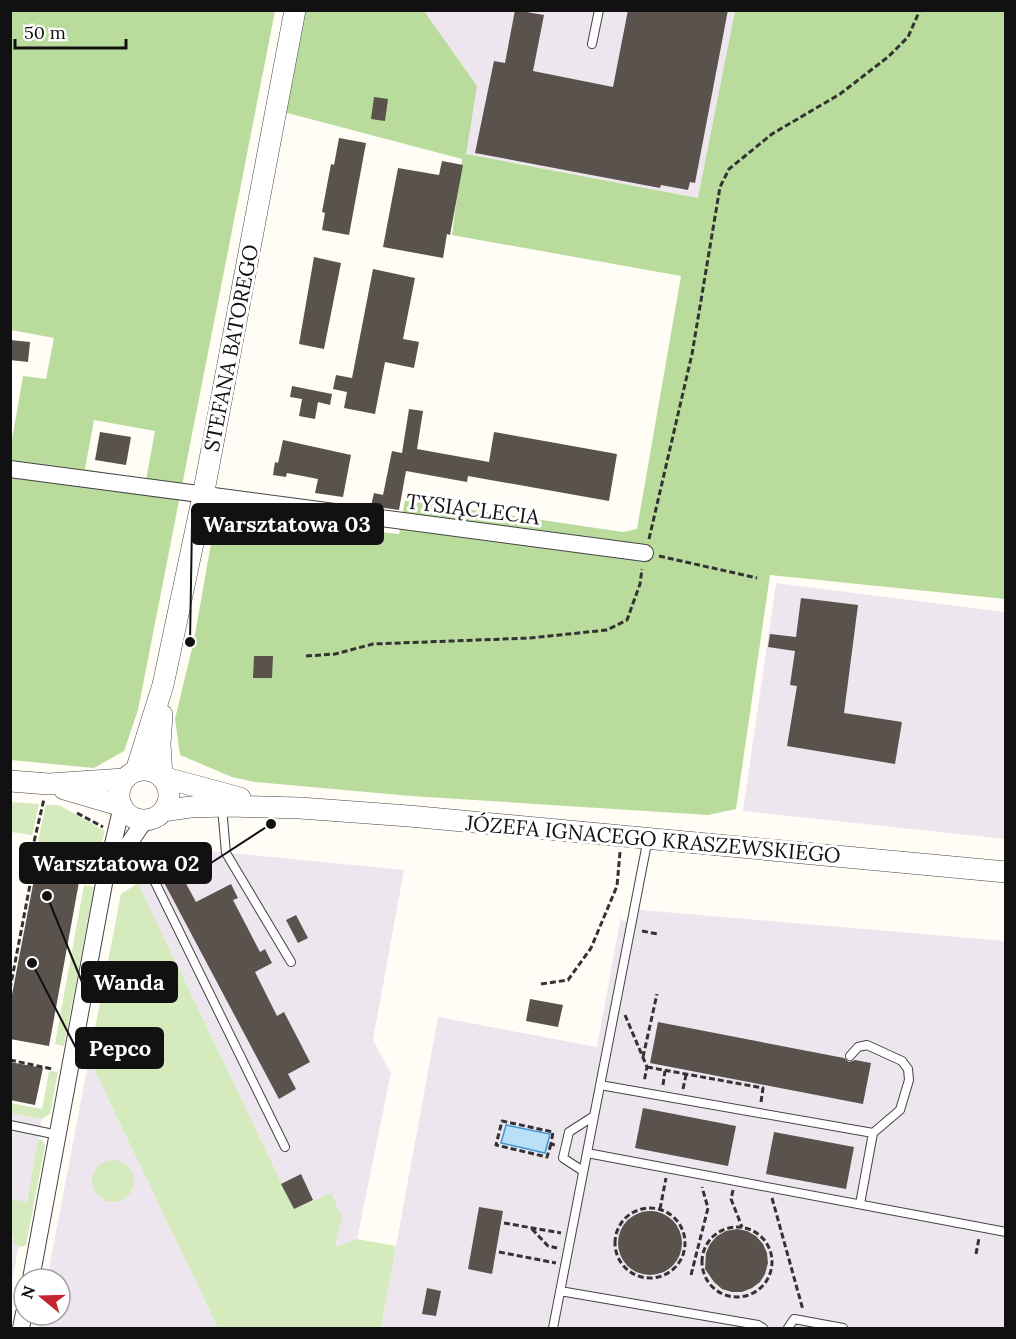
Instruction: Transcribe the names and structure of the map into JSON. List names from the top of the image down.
{
  "streets": {
    "street": ["STEFANA BATOREGO", "TYSIĄCLECIA", "JÓZEFA IGNACEGO KRASZEWSKIEGO"]
  },
  "crossings": [
    ["STEFANA BATOREGO", "TYSIĄCLECIA"],
    ["STEFANA BATOREGO", "JÓZEFA IGNACEGO KRASZEWSKIEGO"]
  ],
  "places": [
    "Warsztatowa 03",
    "Warsztatowa 02",
    "Wanda",
    "Pepco"
  ],
  "scale_bar": "50 m",
  "north": "left"
}
